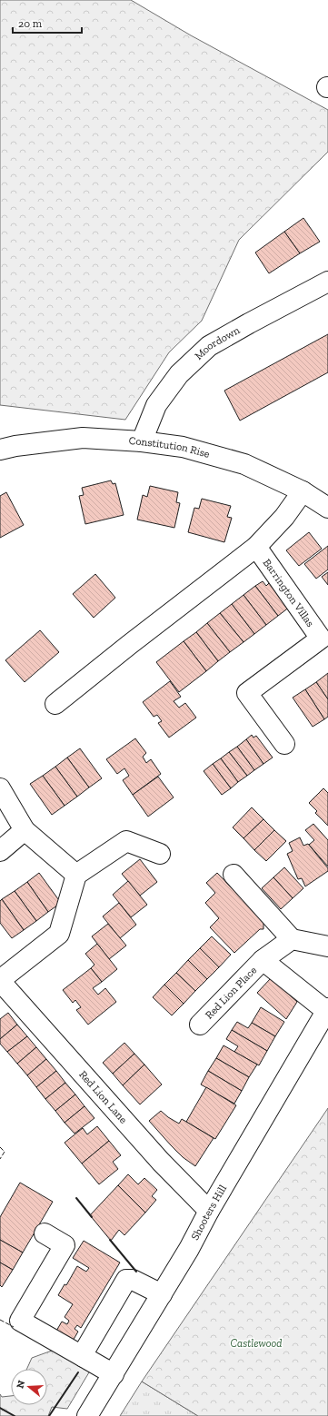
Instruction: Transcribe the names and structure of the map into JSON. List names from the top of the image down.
{
  "streets": {
    "street": [
      "Moordown",
      "Constitution Rise",
      "Barrington Villas",
      "Red Lion Place",
      "Red Lion Lane",
      "Shooters Hill"
    ]
  },
  "crossings": [
    ["Moordown", "Constitution Rise"],
    ["Constitution Rise", "Barrington Villas"],
    ["Red Lion Place", "Shooters Hill"],
    ["Red Lion Lane", "Shooters Hill"]
  ],
  "parks": ["Castlewood"],
  "scale_bar": "20 m",
  "north": "left"
}
